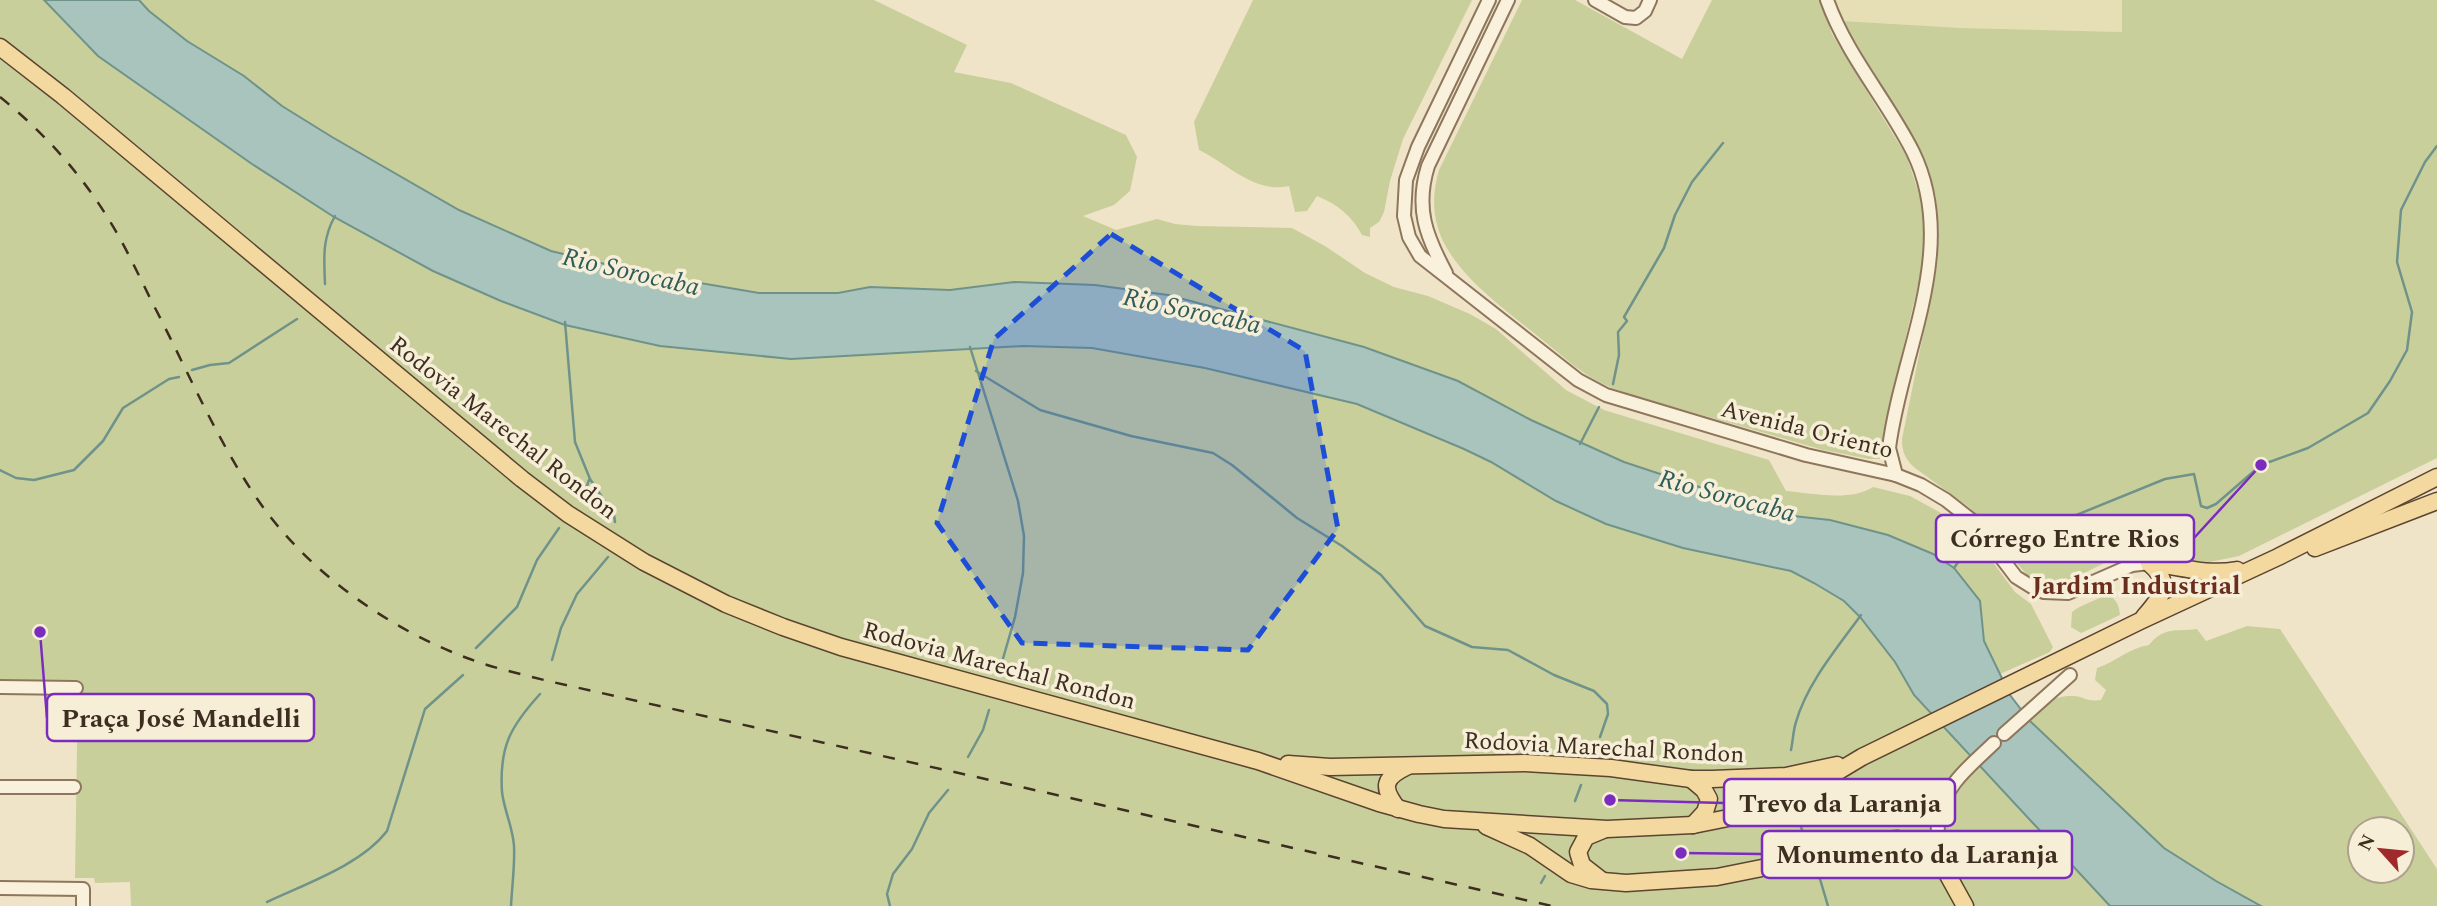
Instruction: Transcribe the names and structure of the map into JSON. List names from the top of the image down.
{
  "streets": {
    "main road": ["Rodovia Marechal Rondon"],
    "street": ["Avenida Oriento"]
  },
  "districts": ["Jardim Industrial"],
  "water": ["Rio Sorocaba"],
  "places": [
    "Córrego Entre Rios",
    "Praça José Mandelli",
    "Trevo da Laranja",
    "Monumento da Laranja"
  ],
  "north": "top left"
}
